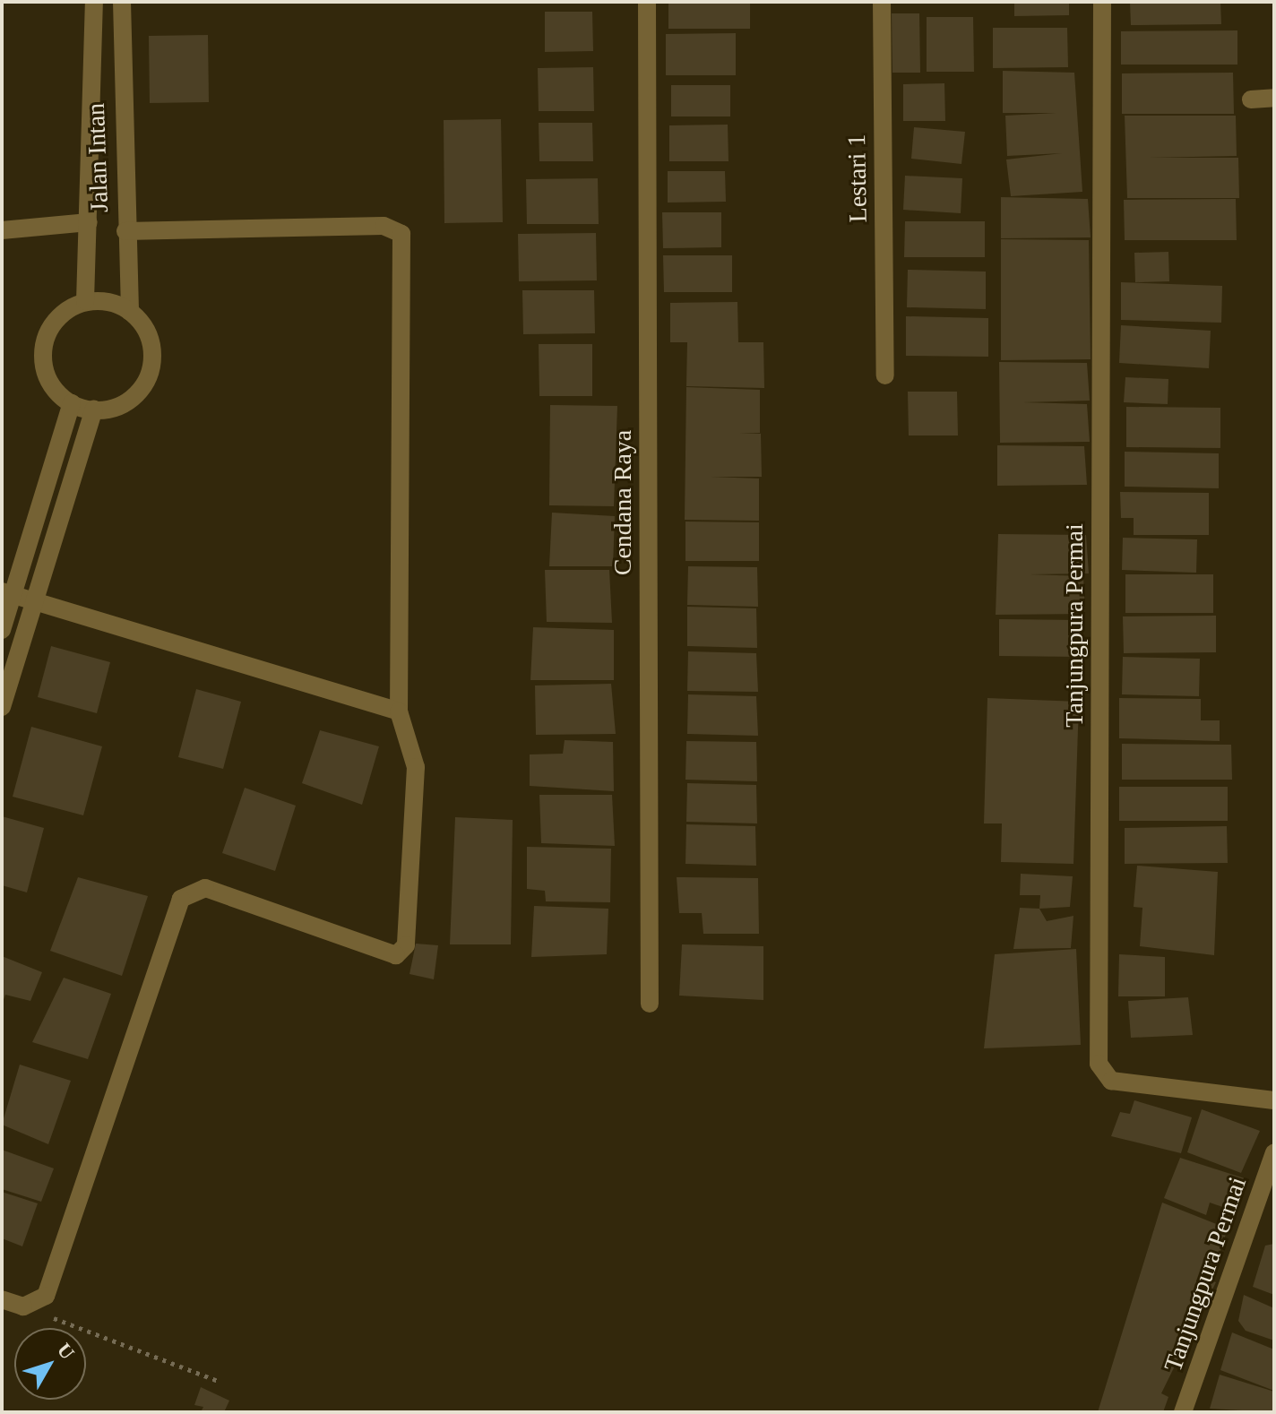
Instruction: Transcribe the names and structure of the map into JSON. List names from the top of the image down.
{
  "streets": {
    "street": [
      "Jalan Intan",
      "Lestari 1",
      "Cendana Raya",
      "Tanjungpura Permai"
    ]
  },
  "north": "top right"
}
